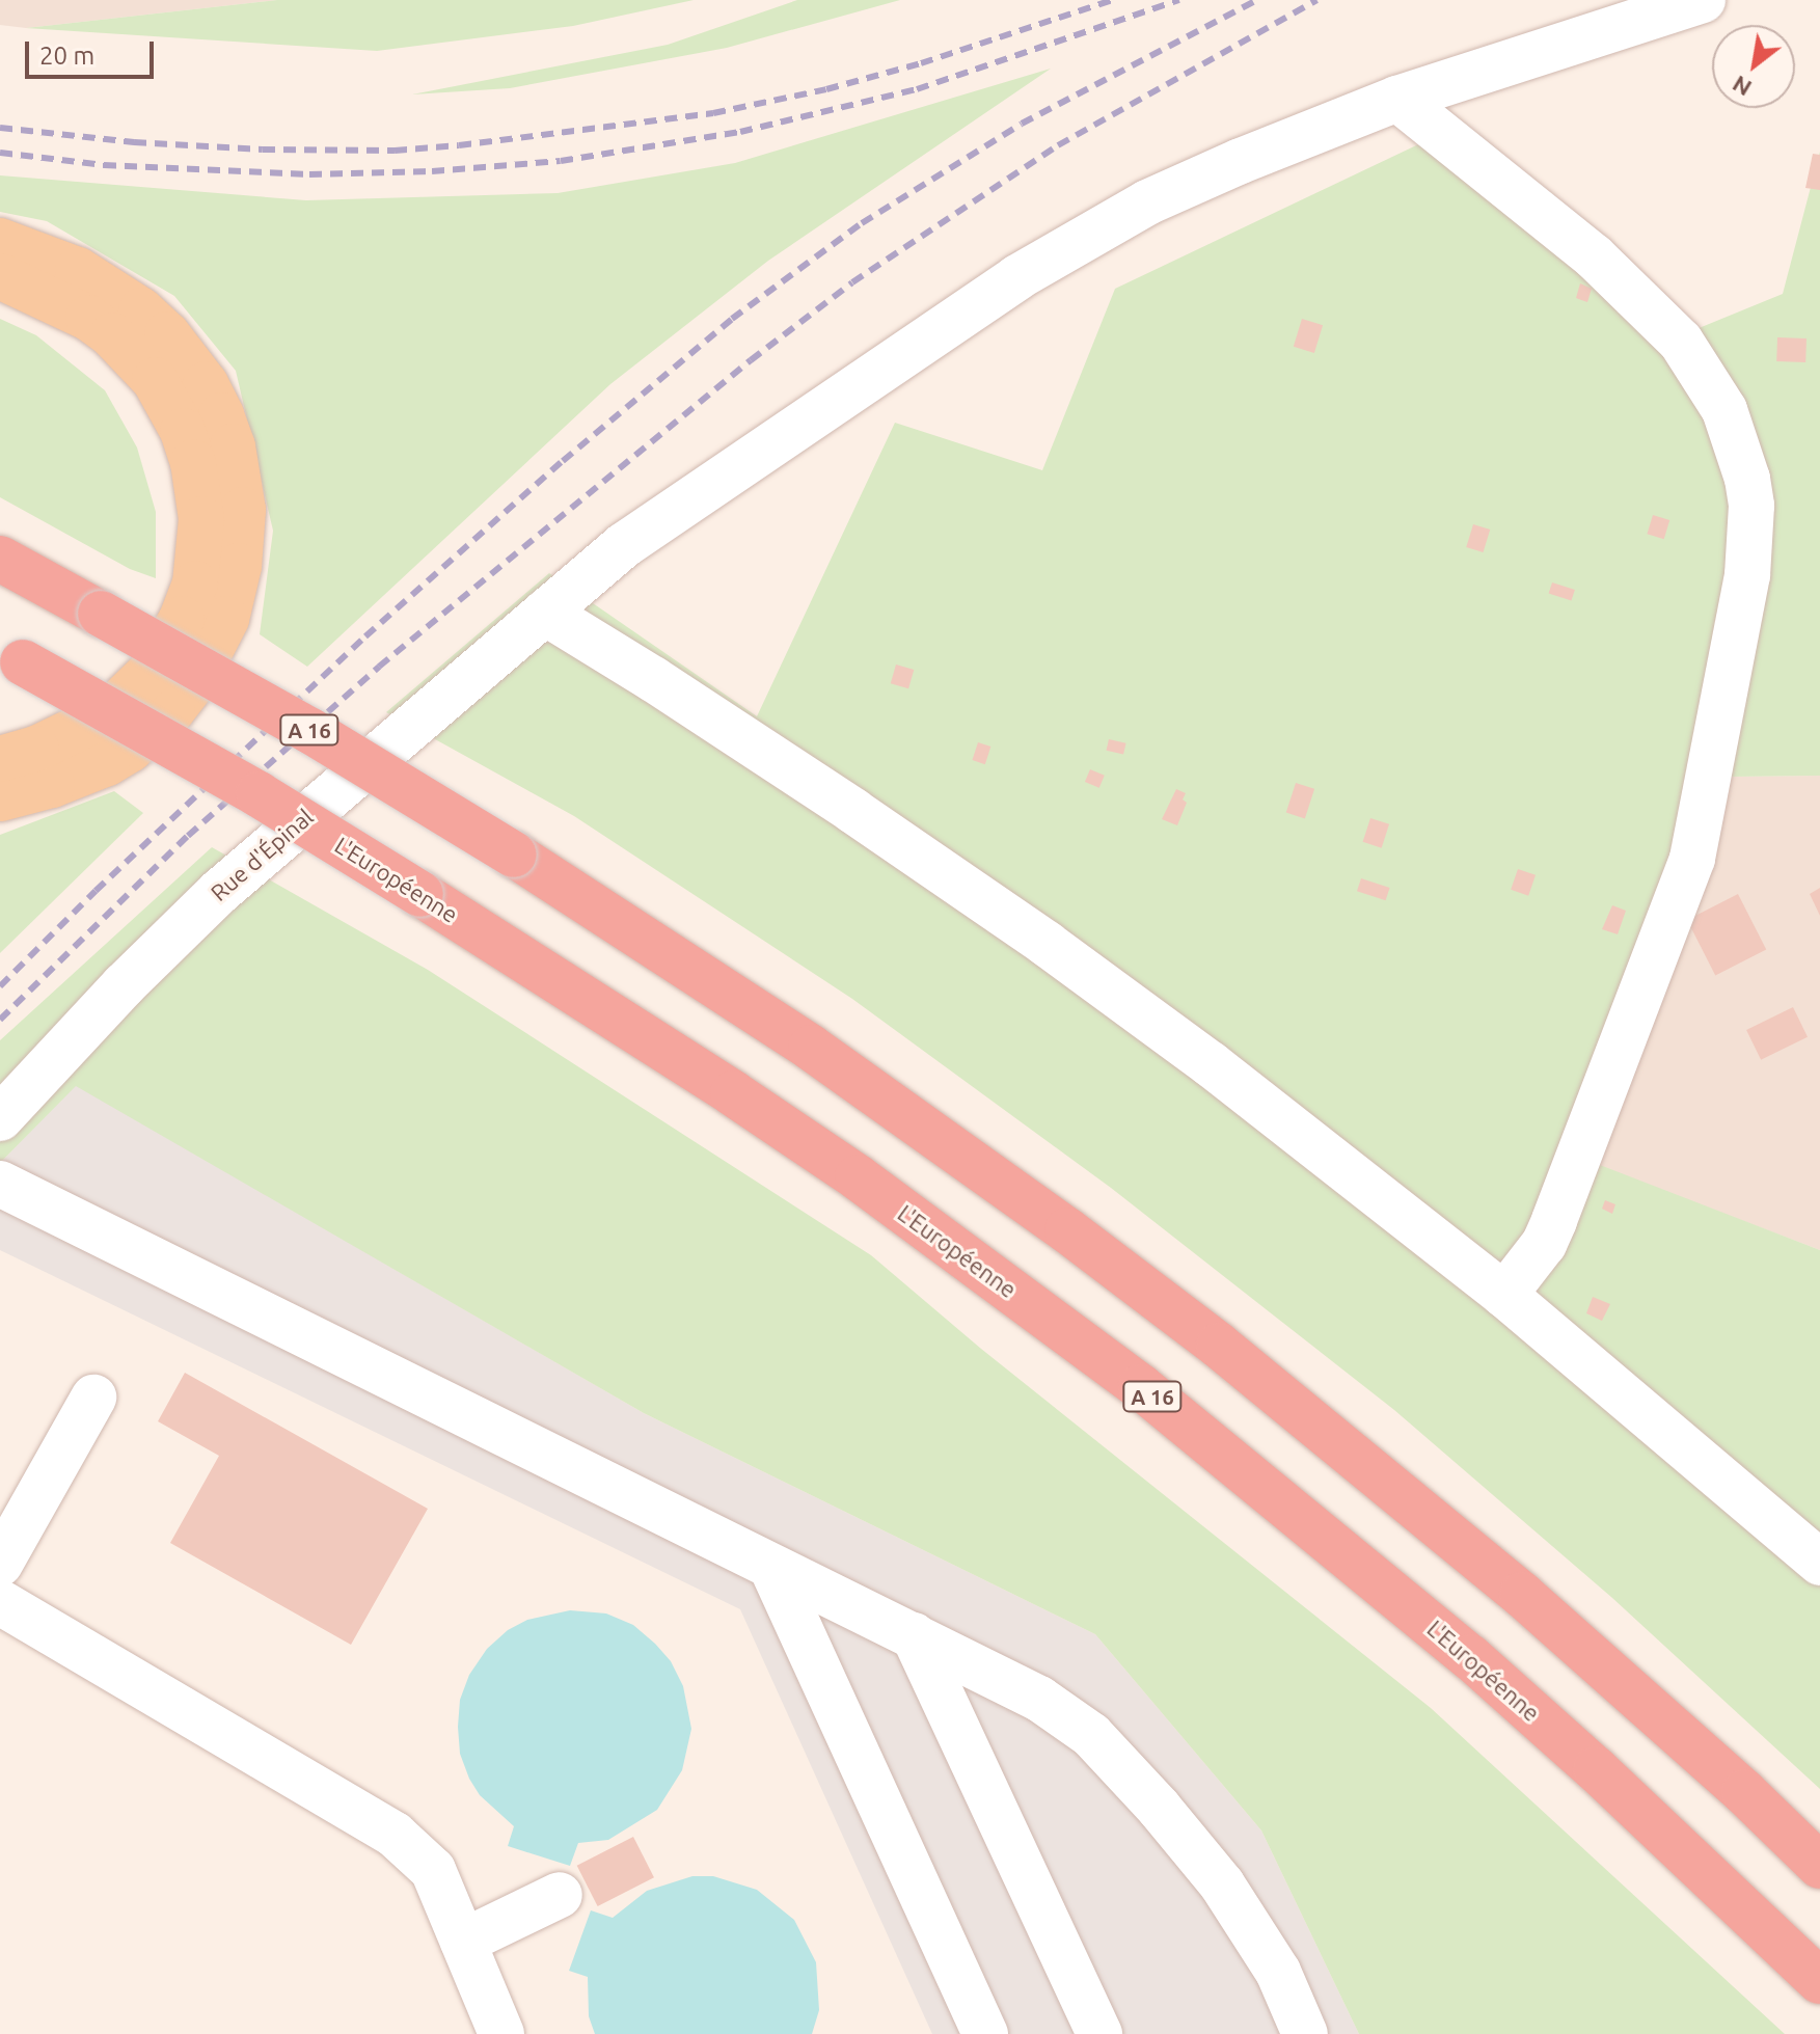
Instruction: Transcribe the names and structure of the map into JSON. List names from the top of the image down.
{
  "streets": {
    "highway": ["A 16", "L'Européenne"],
    "street": ["Rue d'Épinal"]
  },
  "scale_bar": "20 m",
  "north": "bottom left"
}
